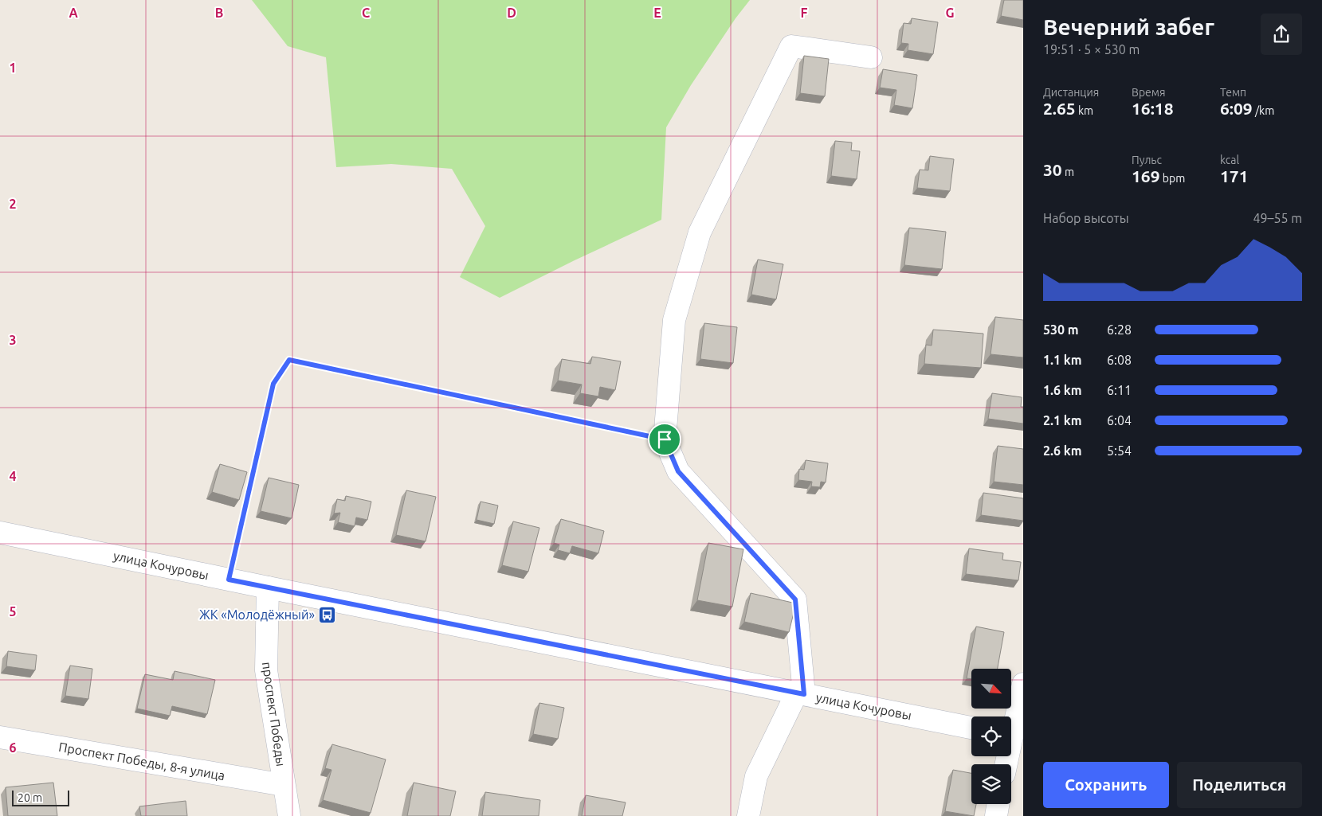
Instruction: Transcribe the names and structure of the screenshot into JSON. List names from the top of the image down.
{
  "streets": {
    "street": ["улица Кочуровы", "проспект Победы", "Проспект Победы, 8-я улица"]
  },
  "crossings": [
    ["улица Кочуровы", "проспект Победы"],
    ["проспект Победы", "Проспект Победы, 8-я улица"]
  ],
  "places": {
    "bus stop": ["ЖК «Молодёжный»"]
  },
  "scale_bar": "20 m",
  "north": "bottom right",
  "page": {
    "heading": ["Вечерний забег", "19:51 · 5 × 530 m"],
    "stats": [
      ["Дистанция", "2.65 km"],
      ["Время", "16:18"],
      ["Темп", "6:09 /km"],
      ["30 m"],
      ["Пульс", "169 bpm"],
      ["kcal", "171"]
    ],
    "chart": ["Набор высоты", "49–55 m"],
    "list": [
      {
        "name": "530 m",
        "note": "6:28"
      },
      {
        "name": "1.1 km",
        "note": "6:08"
      },
      {
        "name": "1.6 km",
        "note": "6:11"
      },
      {
        "name": "2.1 km",
        "note": "6:04"
      },
      {
        "name": "2.6 km",
        "note": "5:54"
      }
    ],
    "buttons": ["Сохранить", "Поделиться"],
    "scale": "20 m"
  },
  "grid": {
    "columns": [
      "A",
      "B",
      "C",
      "D",
      "E",
      "F",
      "G"
    ],
    "rows": [
      "1",
      "2",
      "3",
      "4",
      "5",
      "6"
    ]
  }
}
